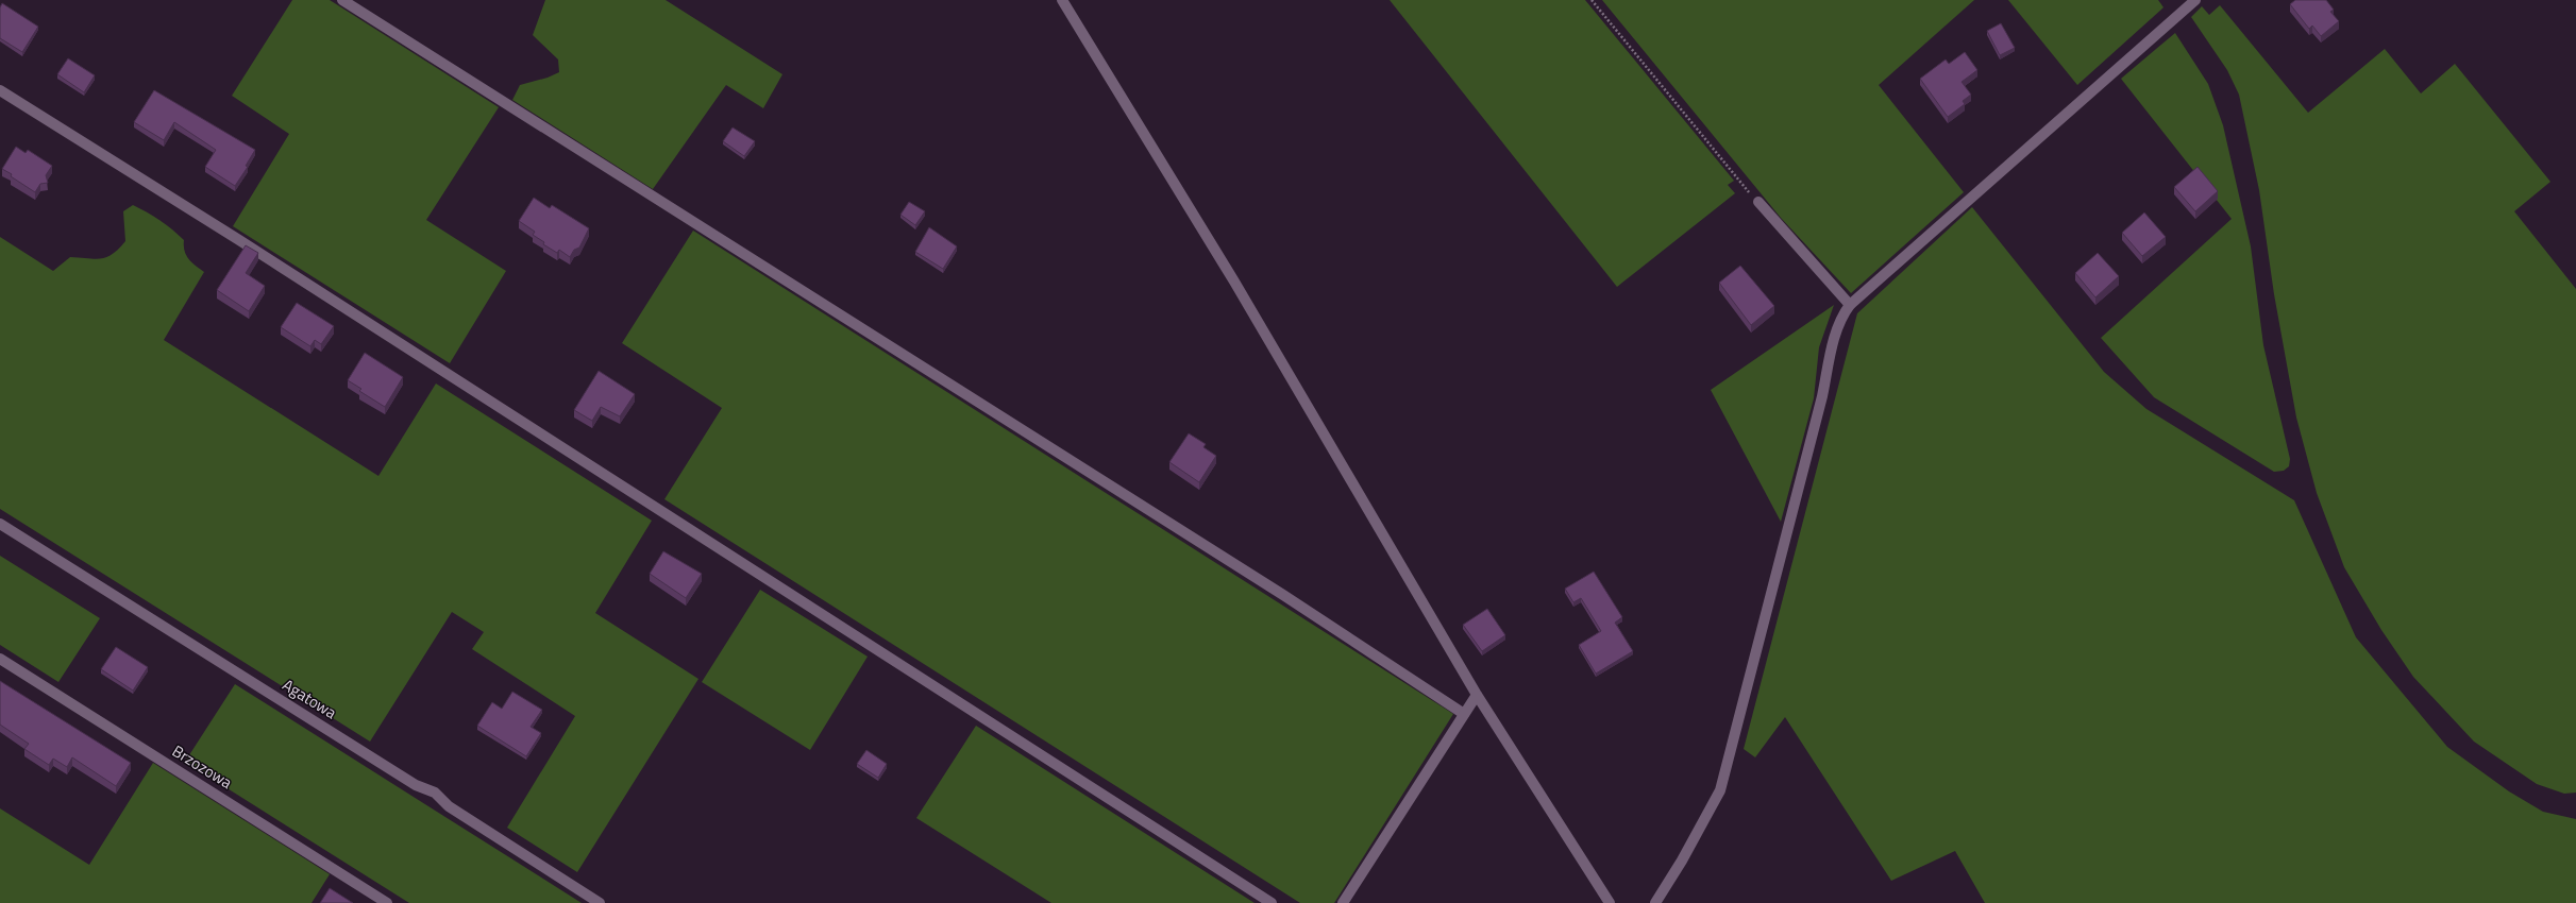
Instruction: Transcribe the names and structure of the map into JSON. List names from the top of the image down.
{
  "streets": {
    "street": ["Agatowa", "Brzozowa"]
  }
}
